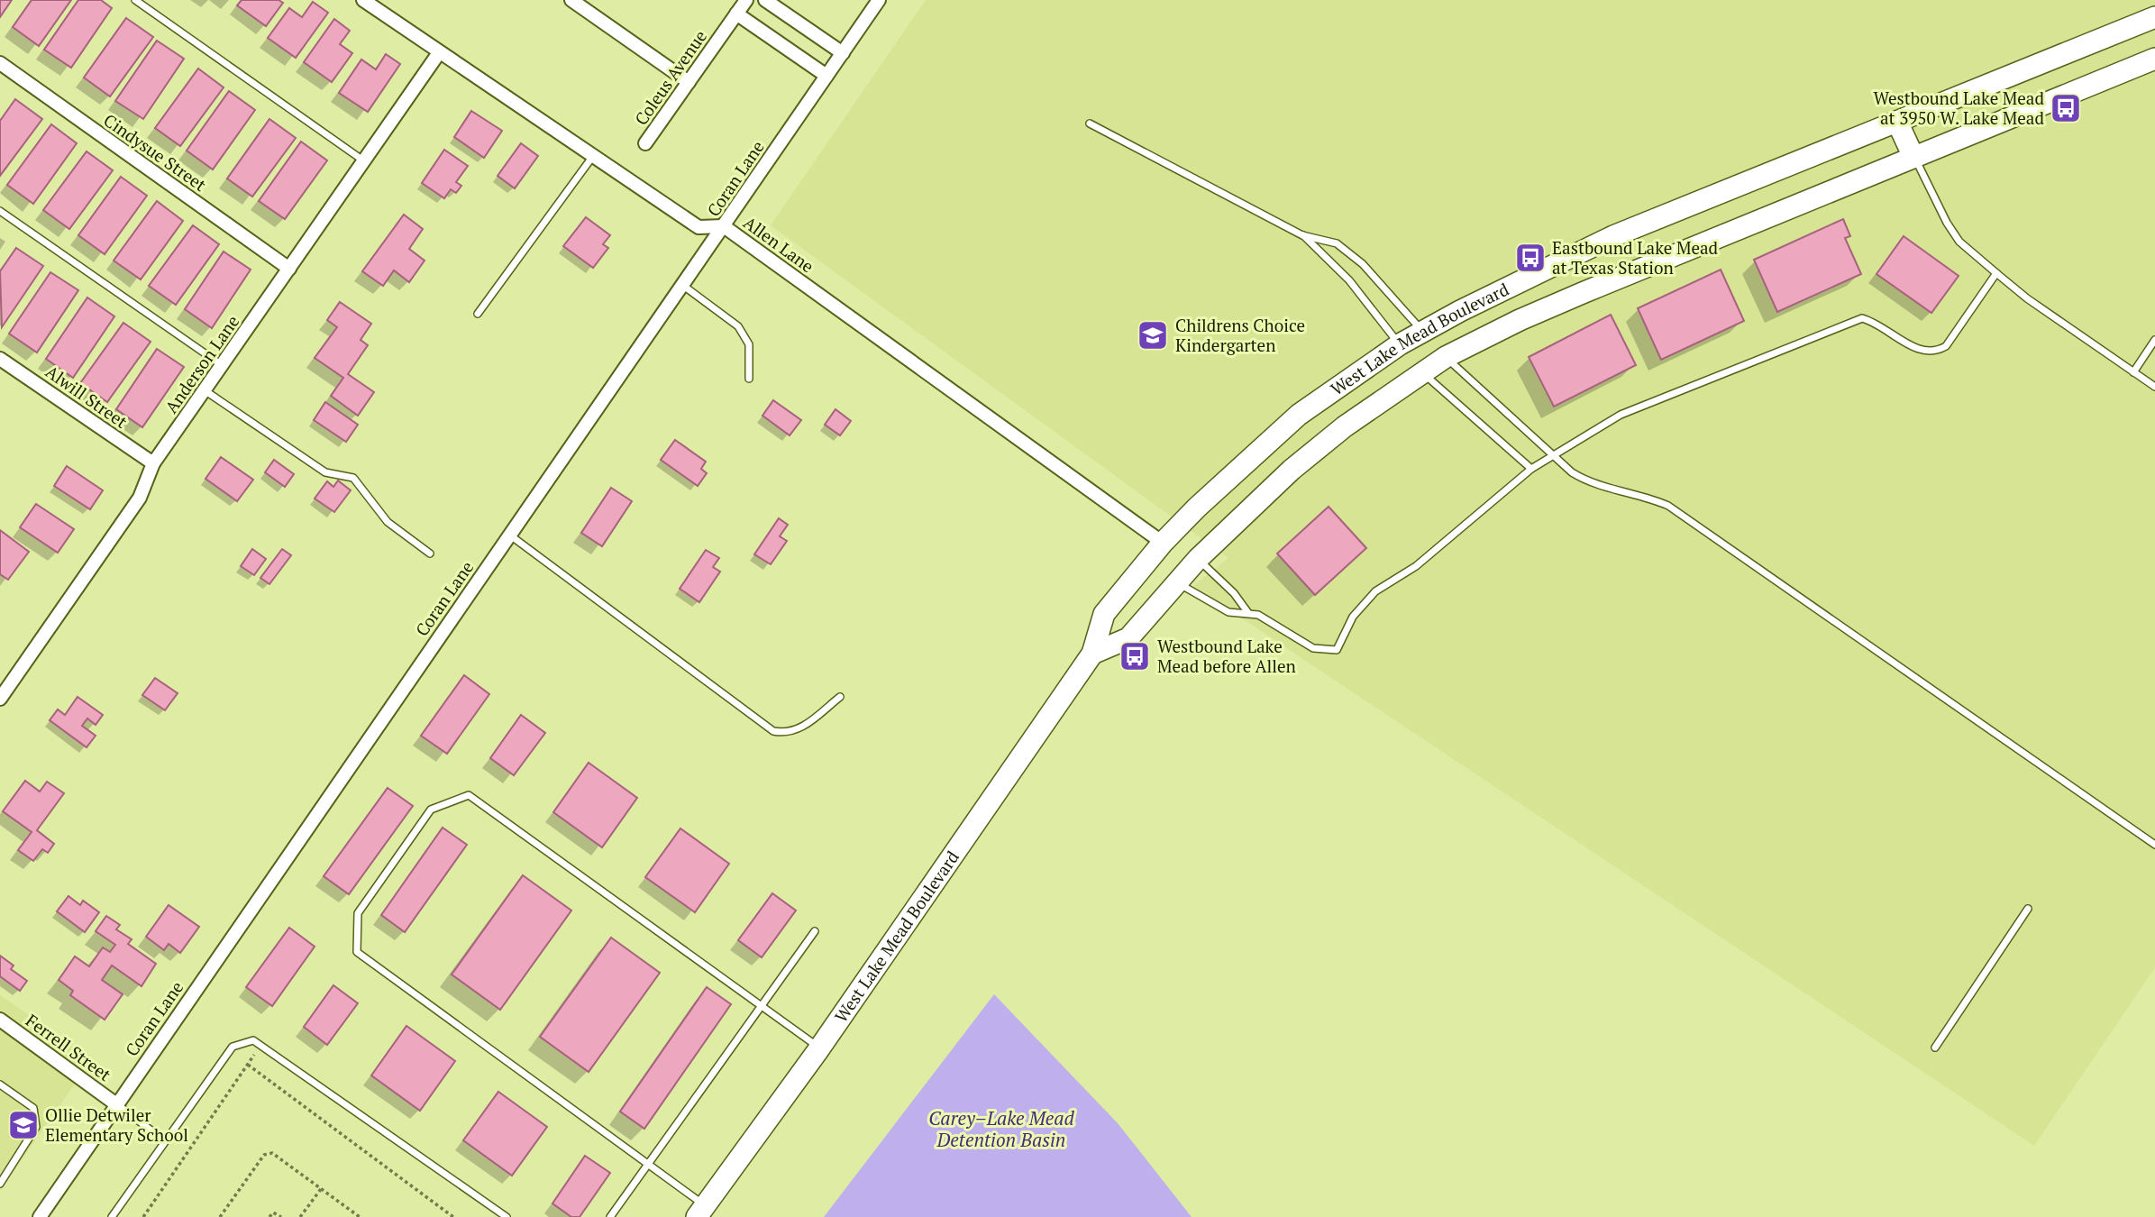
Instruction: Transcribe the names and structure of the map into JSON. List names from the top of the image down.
{
  "streets": {
    "main road": ["West Lake Mead Boulevard"],
    "street": [
      "Coleus Avenue",
      "Cindysue Street",
      "Coran Lane",
      "Allen Lane",
      "Anderson Lane",
      "Alwill Street",
      "Ferrell Street"
    ]
  },
  "crossings": [
    ["Cindysue Street", "Anderson Lane"],
    ["Coran Lane", "Allen Lane"],
    ["Coran Lane", "Ferrell Street"],
    ["Allen Lane", "West Lake Mead Boulevard"],
    ["Allen Lane", "Anderson Lane"],
    ["Anderson Lane", "Alwill Street"]
  ],
  "water": ["Carey–Lake Mead Detention Basin"],
  "places": {
    "bus stop": ["Westbound Lake Mead at 3950 W. Lake Mead", "Eastbound Lake Mead at Texas Station", "Westbound Lake Mead before Allen"],
    "school or university": ["Childrens Choice Kindergarten", "Ollie Detwiler Elementary School"]
  }
}
